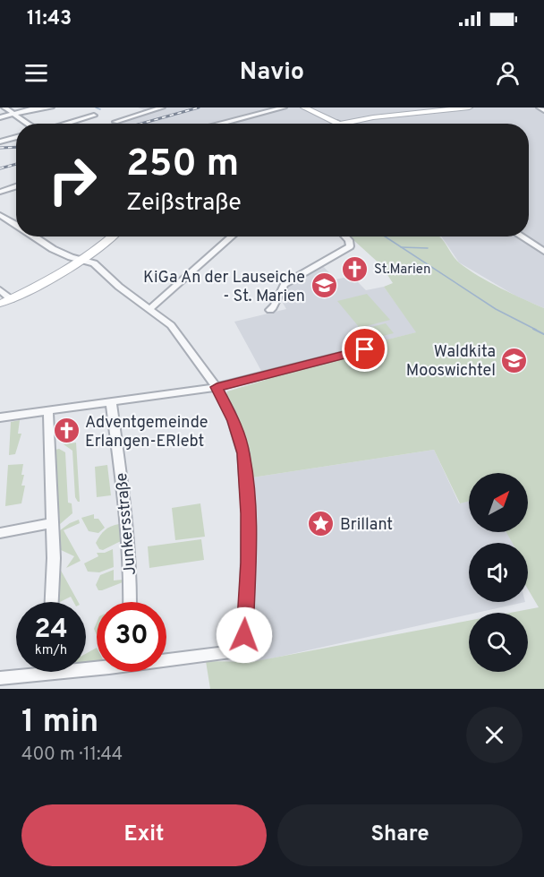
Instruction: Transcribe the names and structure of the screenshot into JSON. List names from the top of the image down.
{
  "streets": {
    "street": ["Junkersstraße"]
  },
  "places": {
    "church": ["St.Marien", "Adventgemeinde Erlangen-ERlebt"],
    "school or university": ["KiGa An der Lauseiche - St. Marien", "Waldkita Mooswichtel"],
    "place": ["Brillant"]
  },
  "north": "top right",
  "page": {
    "status": "11:43",
    "header": "Navio",
    "turn": ["250 m", "Zeißstraße"],
    "speed": "24 km/h",
    "limit": "30",
    "heading": ["1 min", "400 m · 11:44"],
    "buttons": ["Exit", "Share"]
  }
}
